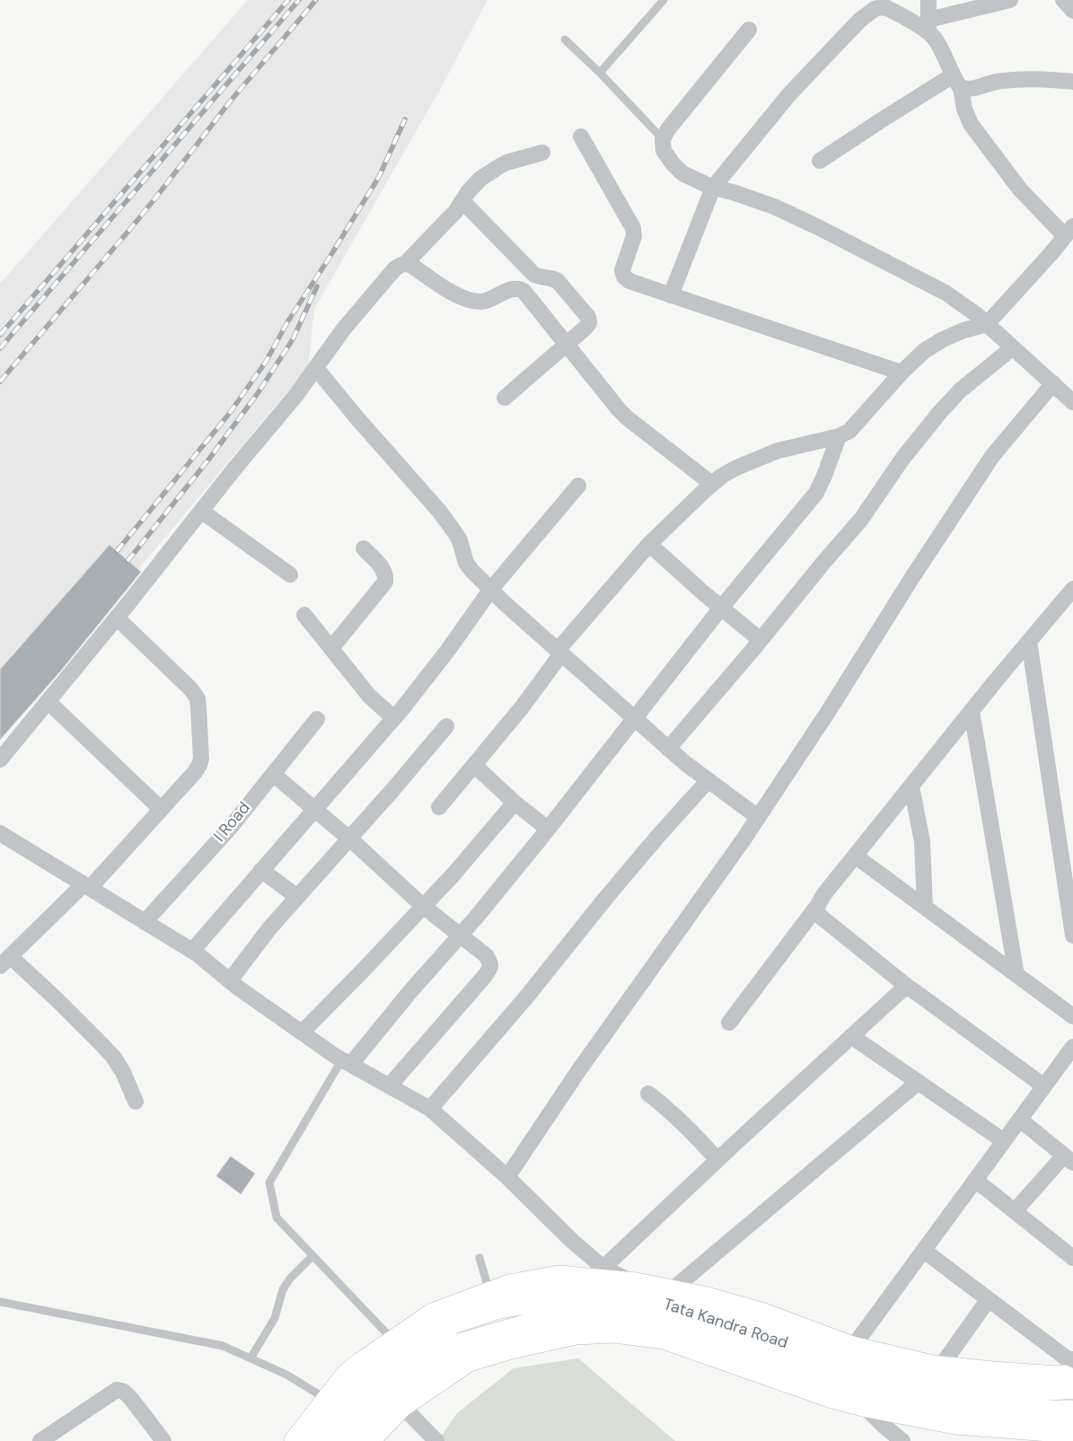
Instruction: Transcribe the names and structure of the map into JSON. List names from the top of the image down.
{
  "streets": {
    "main road": ["Tata Kandra Road"],
    "street": ["I Road"]
  }
}
